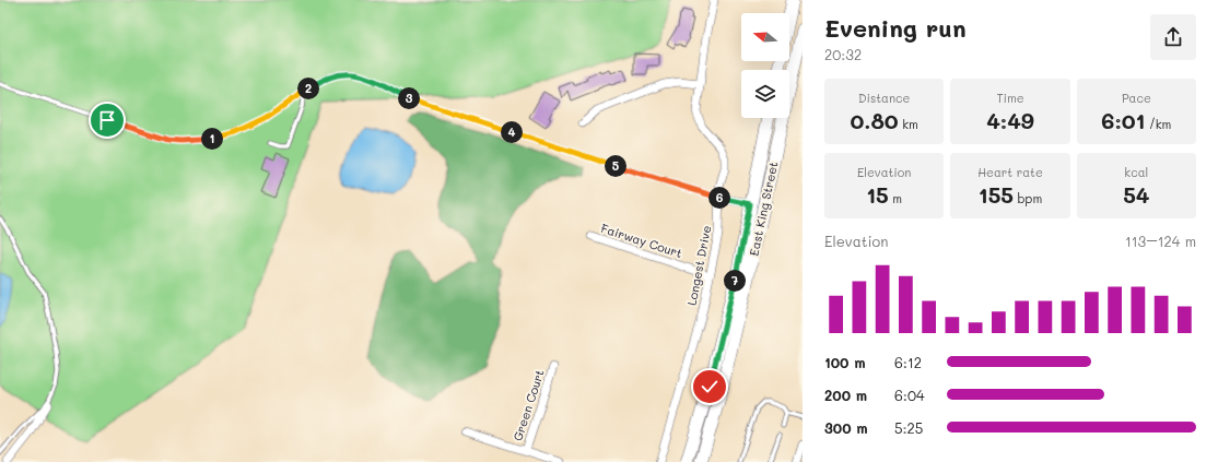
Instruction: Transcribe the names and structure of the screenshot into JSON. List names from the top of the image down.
{
  "streets": {
    "main road": ["East King Street"],
    "street": ["Fairway Court", "Longest Drive", "Green Court"]
  },
  "crossings": [
    ["Fairway Court", "Longest Drive"]
  ],
  "north": "left",
  "page": {
    "heading": ["Evening run", "20:32"],
    "stats": [
      ["Distance", "0.80 km"],
      ["Time", "4:49"],
      ["Pace", "6:01 /km"],
      ["Elevation", "15 m"],
      ["Heart rate", "155 bpm"],
      ["kcal", "54"]
    ],
    "pins": [
      "2",
      "3",
      "4",
      "1",
      "5",
      "6",
      "7"
    ],
    "chart": ["Elevation", "113–124 m"],
    "list": [
      {
        "name": "100 m",
        "note": "6:12"
      },
      {
        "name": "200 m",
        "note": "6:04"
      },
      {
        "name": "300 m",
        "note": "5:25"
      }
    ]
  }
}
